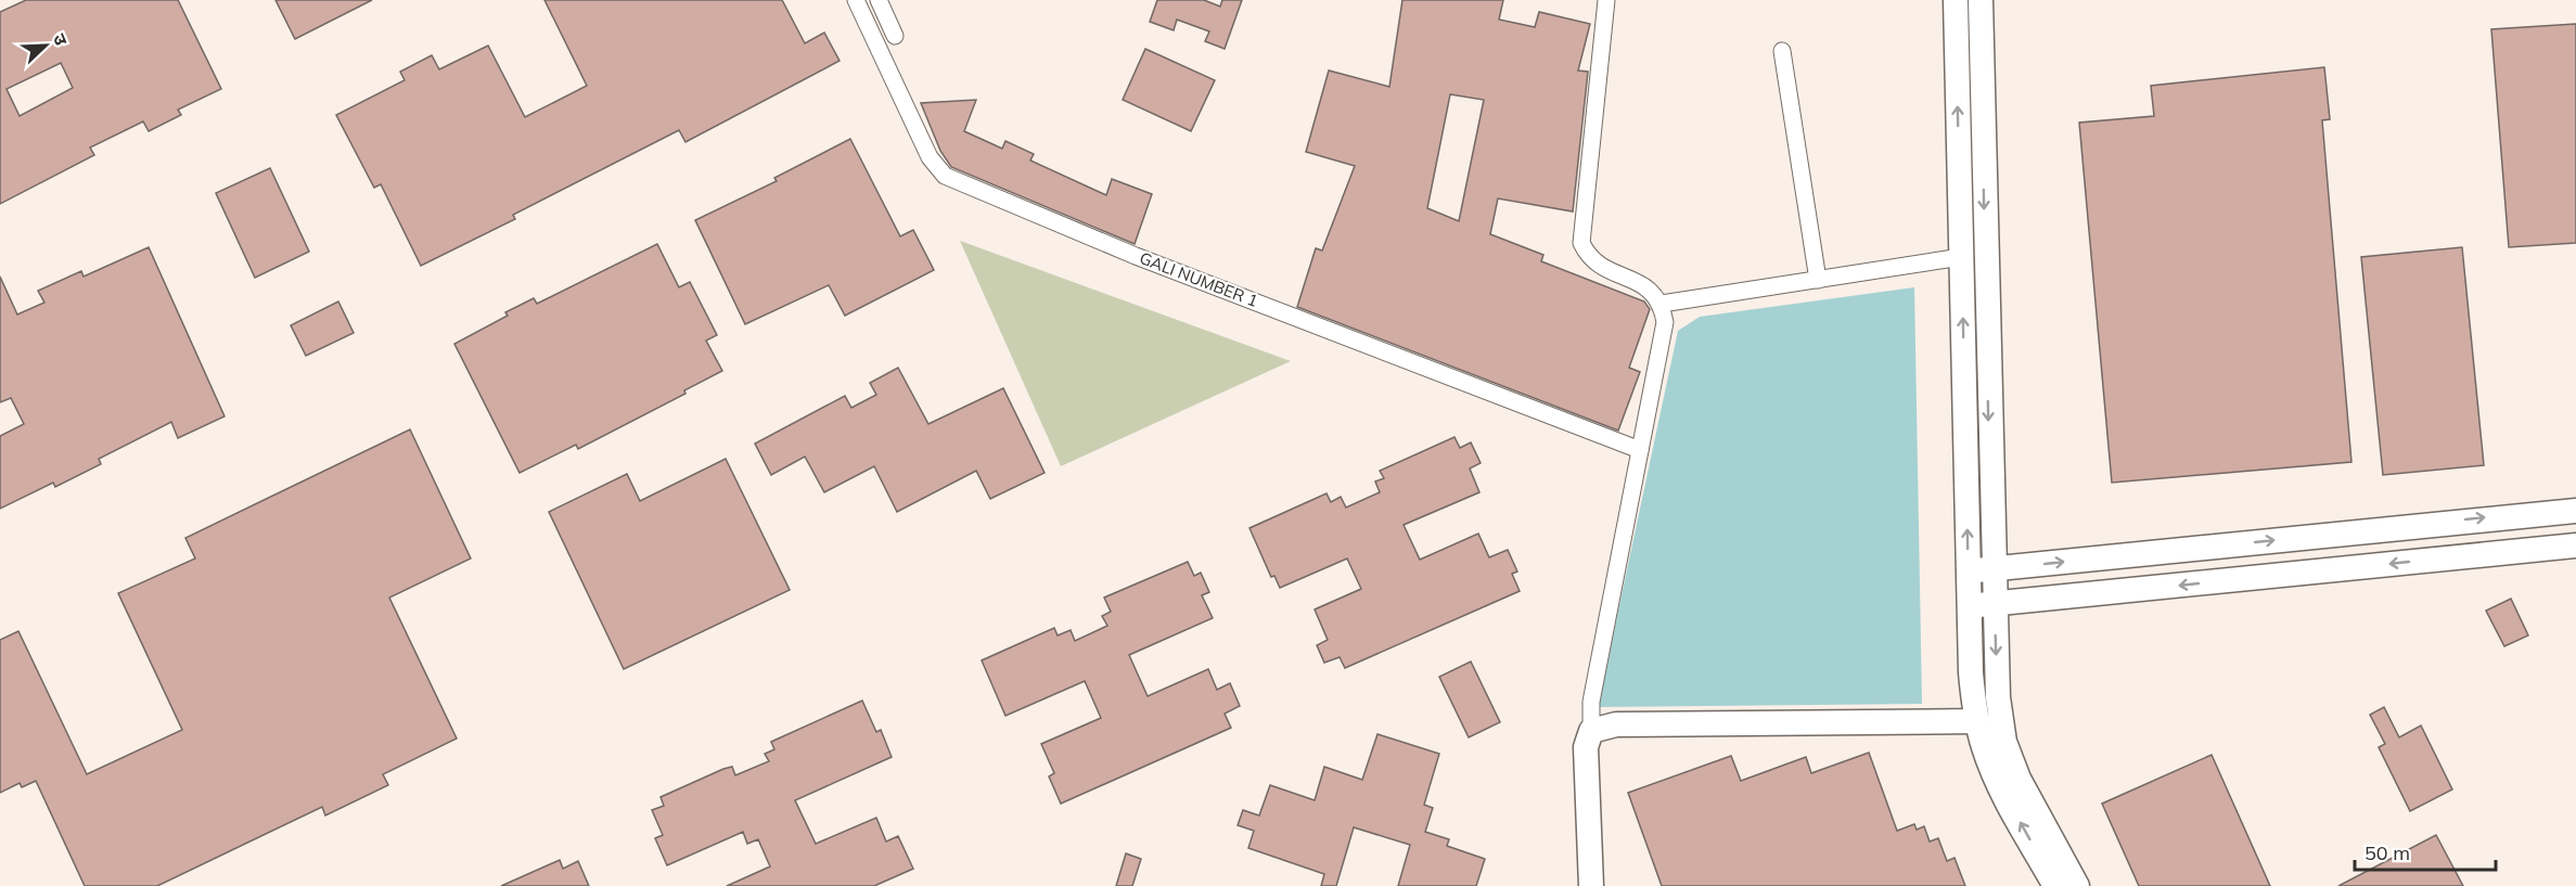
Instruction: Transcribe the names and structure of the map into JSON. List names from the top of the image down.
{
  "streets": {
    "street": ["GALI NUMBER 1"]
  },
  "scale_bar": "50 m",
  "north": "top right"
}
